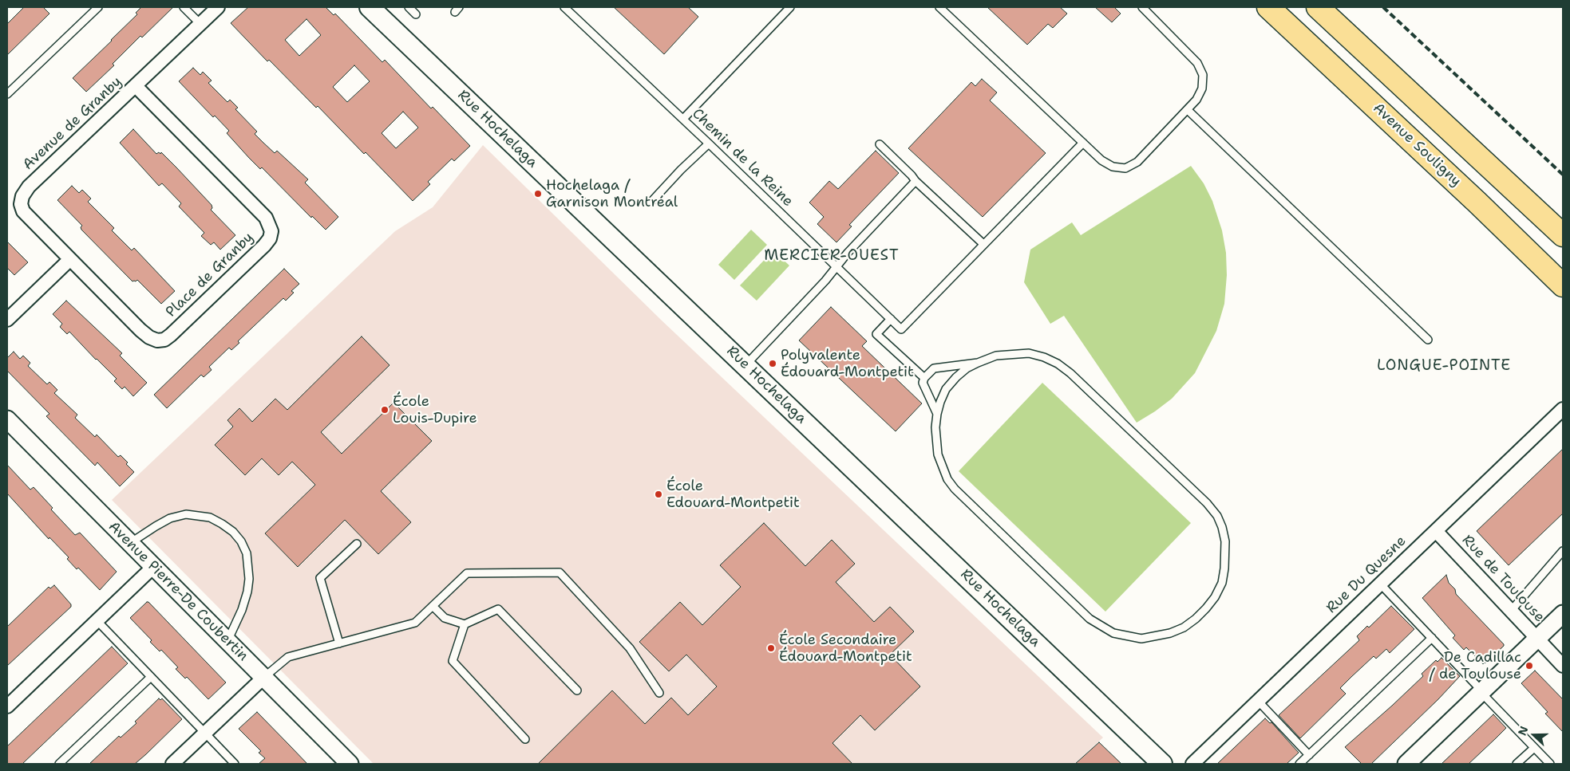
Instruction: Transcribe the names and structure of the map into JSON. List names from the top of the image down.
{
  "streets": {
    "highway": ["Avenue Souligny"],
    "main road": ["Rue Hochelaga"],
    "street": [
      "Avenue de Granby",
      "Place de Granby",
      "Rue Du Quesne",
      "Rue de Toulouse",
      "Avenue Pierre-De Coubertin"
    ],
    "lane": ["Chemin de la Reine"]
  },
  "crossings": [
    ["Avenue de Granby", "Place de Granby"],
    ["Rue Du Quesne", "Rue de Toulouse"]
  ],
  "districts": ["MERCIER-OUEST", "LONGUE-POINTE"],
  "places": [
    "Hochelaga / Garnison Montréal",
    "Polyvalente Édouard-Montpetit",
    "École Louis-Dupire",
    "École Edouard-Montpetit",
    "École Secondaire Édouard-Montpetit",
    "De Cadillac / de Toulouse"
  ],
  "north": "left"
}
